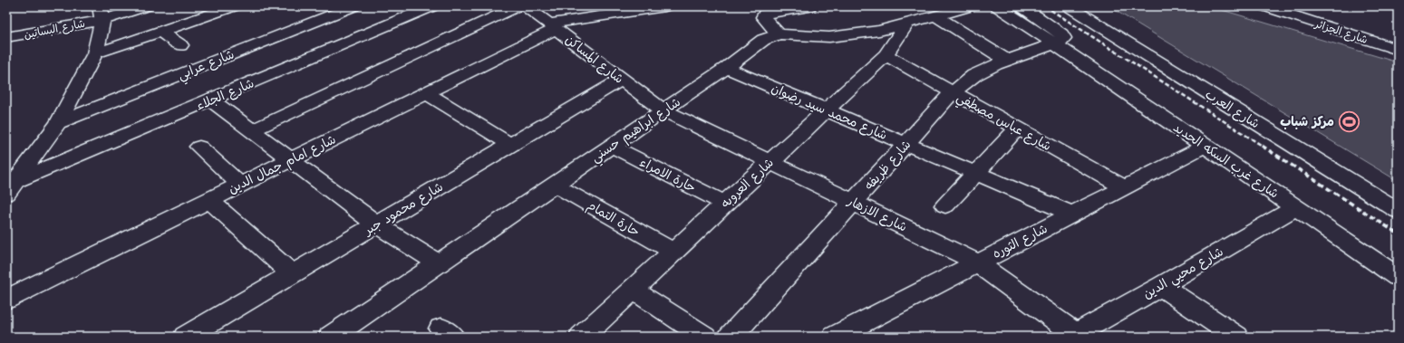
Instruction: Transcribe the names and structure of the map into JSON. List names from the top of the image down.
{
  "streets": {
    "street": [
      "شارع البساتين",
      "شارع الجزائر",
      "شارع المساكن",
      "شارع عرابي",
      "شارع الجلاء",
      "شارع العرب",
      "شارع محمد سيد رضوان",
      "شارع عباس مصطفي",
      "شارع ابراهيم حسني",
      "شارع غرب السكه الحديد",
      "شارع امام جمال الدين",
      "شارع ظريفه",
      "حارة الامراء",
      "شارع العروبه",
      "شارع محمود جبر",
      "شارع الازهار",
      "حارة التمام",
      "شارع الثوره",
      "شارع محيي الدين"
    ]
  },
  "crossings": [
    ["شارع المساكن", "شارع ابراهيم حسني"],
    ["شارع المساكن", "شارع امام جمال الدين"],
    ["شارع المساكن", "شارع محمود جبر"],
    ["شارع المساكن", "شارع الازهار"],
    ["شارع محمد سيد رضوان", "شارع ابراهيم حسني"],
    ["شارع محمد سيد رضوان", "شارع ظريفه"],
    ["شارع محمد سيد رضوان", "شارع العروبه"],
    ["شارع محمد سيد رضوان", "شارع الثوره"],
    ["شارع عباس مصطفي", "شارع ظريفه"],
    ["شارع عباس مصطفي", "شارع العروبه"],
    ["شارع عباس مصطفي", "شارع الثوره"],
    ["شارع ابراهيم حسني", "حارة الامراء"],
    ["شارع ابراهيم حسني", "شارع العروبه"],
    ["شارع ابراهيم حسني", "شارع الازهار"],
    ["شارع ابراهيم حسني", "حارة التمام"],
    ["شارع غرب السكه الحديد", "شارع ظريفه"],
    ["شارع غرب السكه الحديد", "شارع الثوره"],
    ["شارع غرب السكه الحديد", "شارع محيي الدين"],
    ["شارع ظريفه", "شارع الازهار"],
    ["حارة الامراء", "شارع العروبه"],
    ["شارع العروبه", "شارع الازهار"],
    ["شارع العروبه", "حارة التمام"],
    ["شارع الازهار", "شارع الثوره"],
    ["شارع الازهار", "شارع محيي الدين"]
  ],
  "places": {
    "sports": ["مركز شباب"]
  }
}
